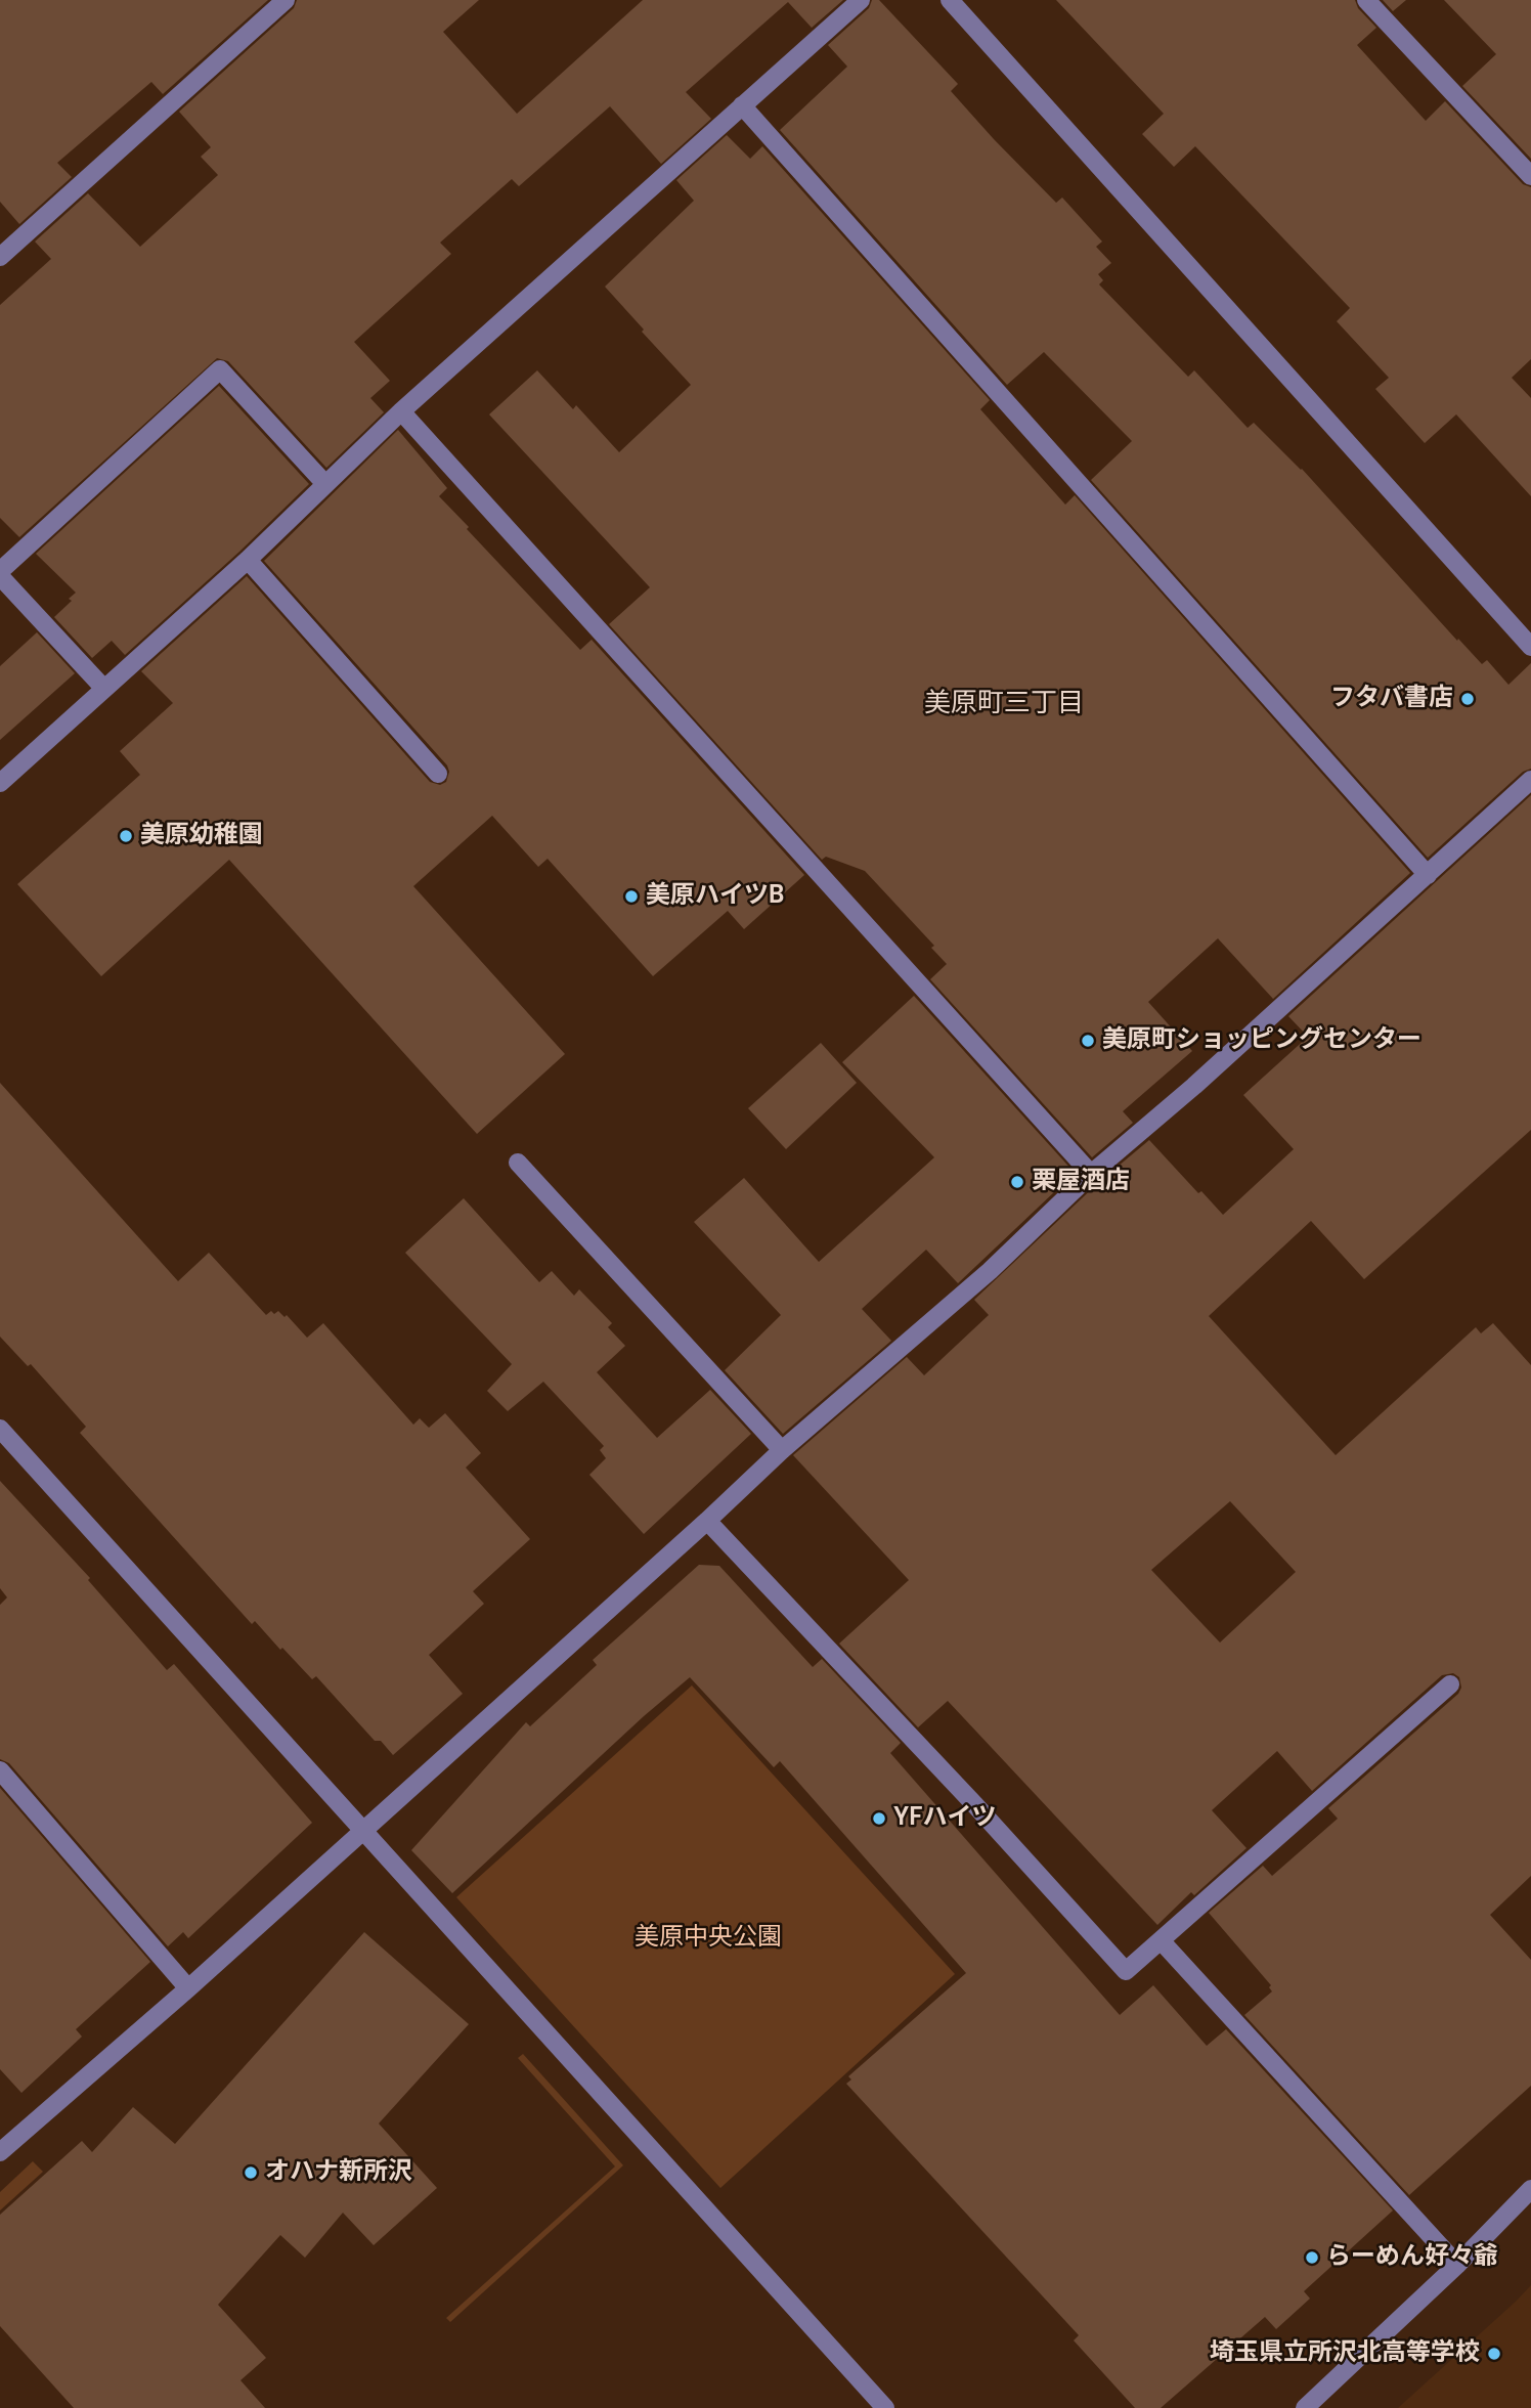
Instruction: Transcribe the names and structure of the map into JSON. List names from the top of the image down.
{
  "districts": ["美原町三丁目"],
  "parks": ["美原中央公園"],
  "places": [
    "フタバ書店",
    "美原幼稚園",
    "美原ハイツB",
    "美原町ショッピングセンター",
    "栗屋酒店",
    "YFハイツ",
    "オハナ新所沢",
    "らーめん好々爺",
    "埼玉県立所沢北高等学校"
  ]
}
